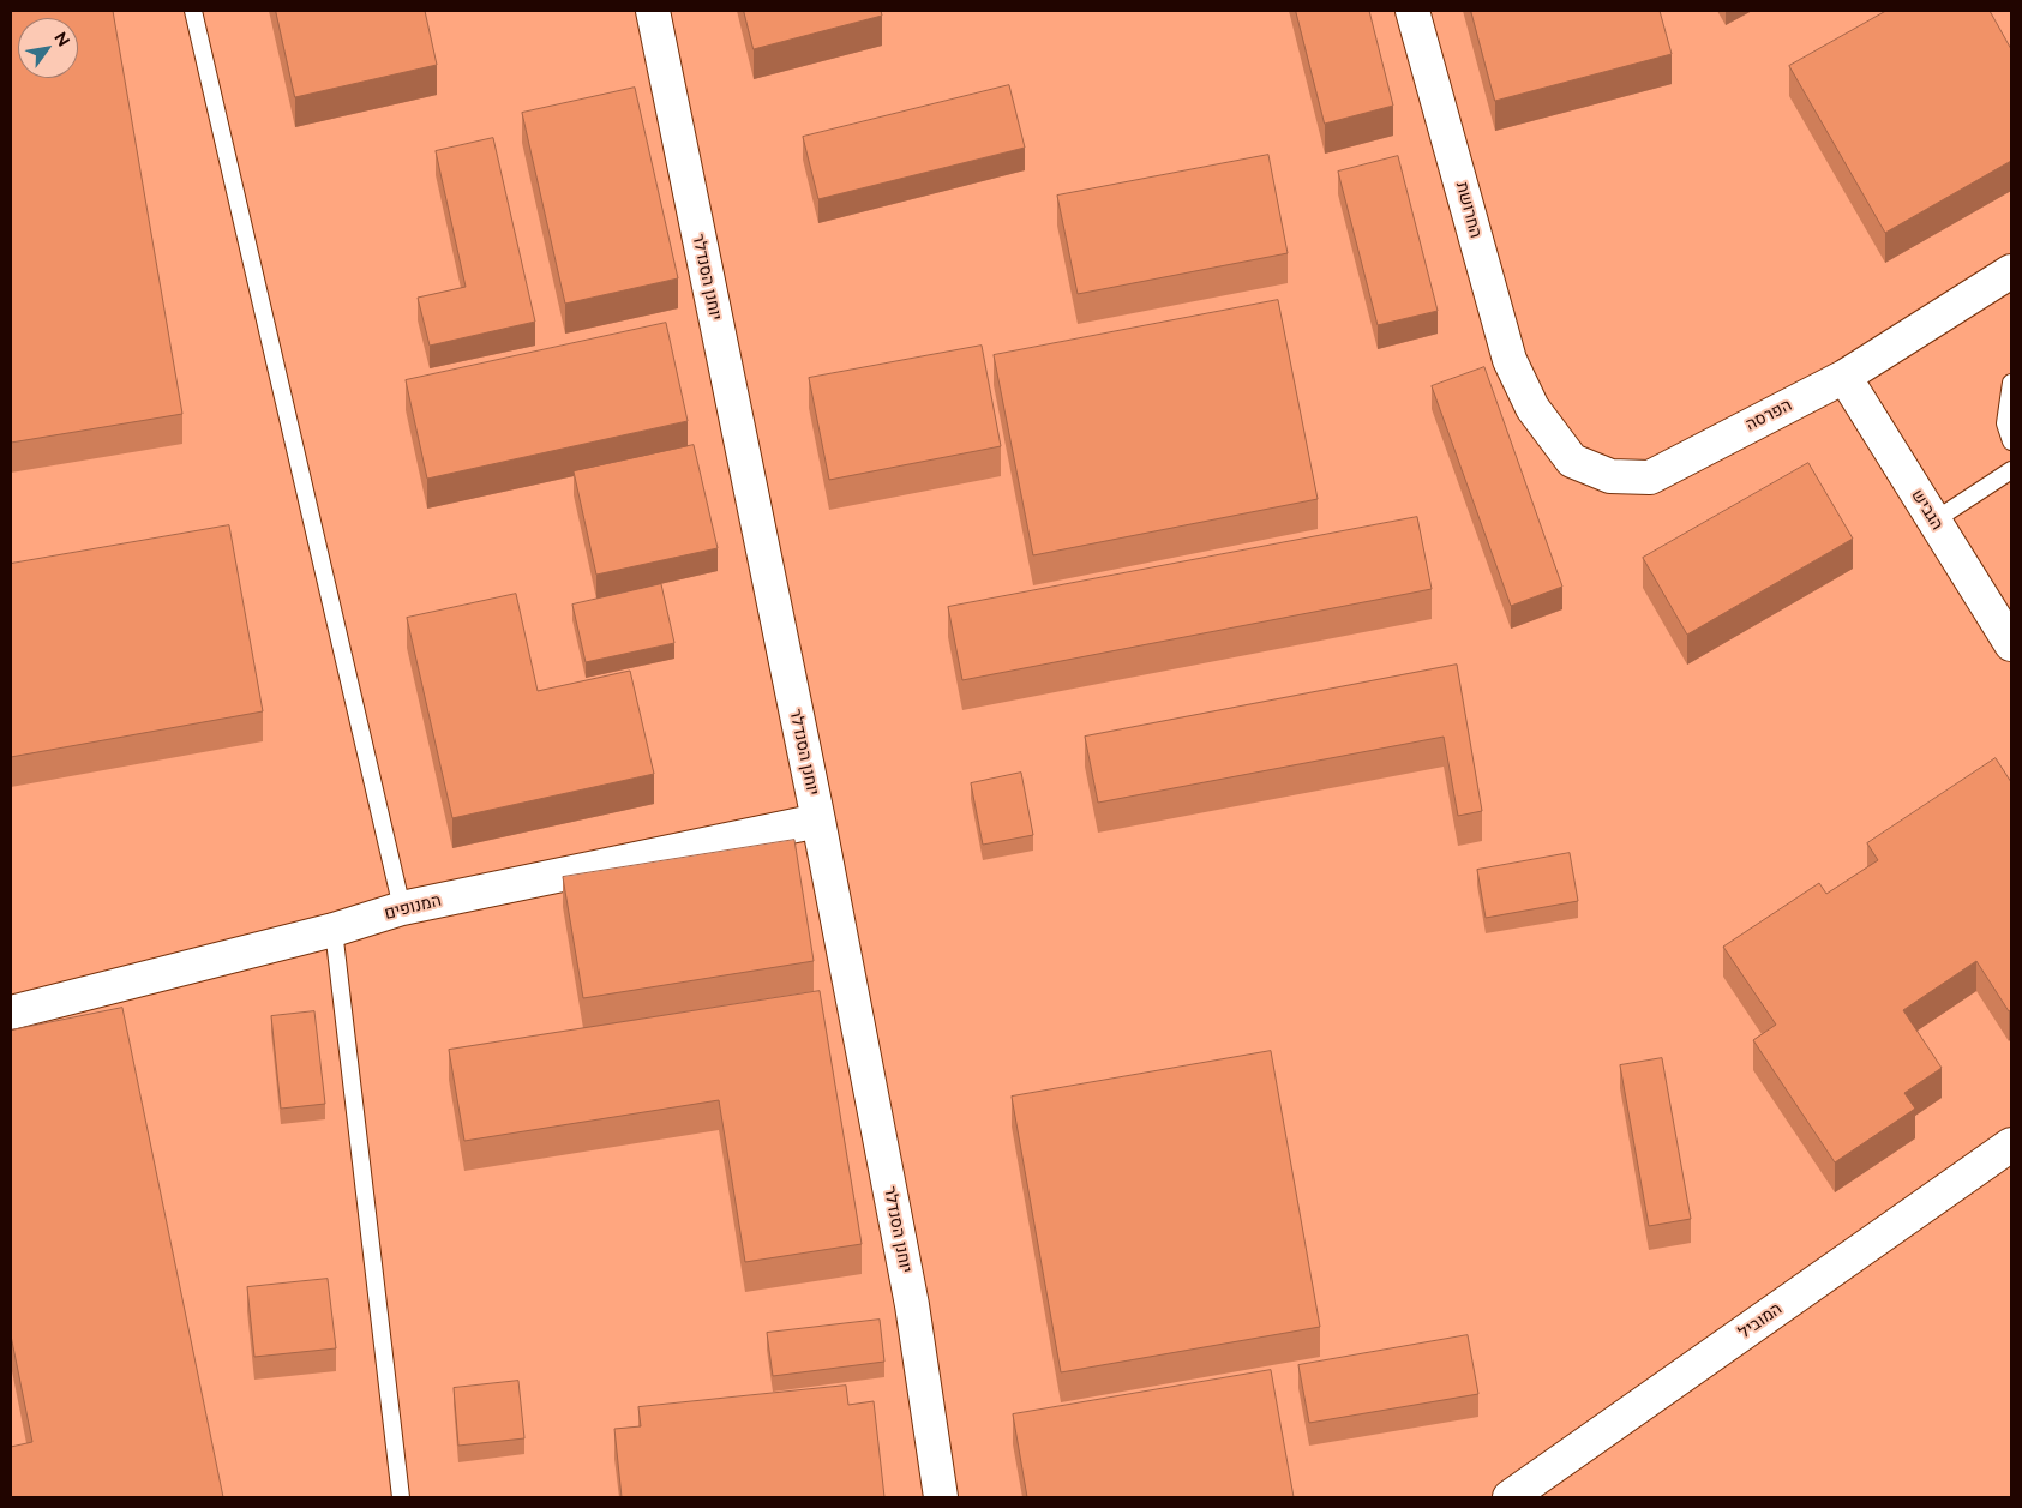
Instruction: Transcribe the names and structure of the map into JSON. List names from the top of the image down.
{
  "streets": {
    "street": [
      "החרושת",
      "יוחנן הסנדלר",
      "הפרסה",
      "הגביש",
      "המנופים",
      "המוביל"
    ]
  },
  "crossings": [
    ["החרושת", "הפרסה"],
    ["יוחנן הסנדלר", "המנופים"],
    ["הפרסה", "הגביש"]
  ],
  "north": "top right"
}
